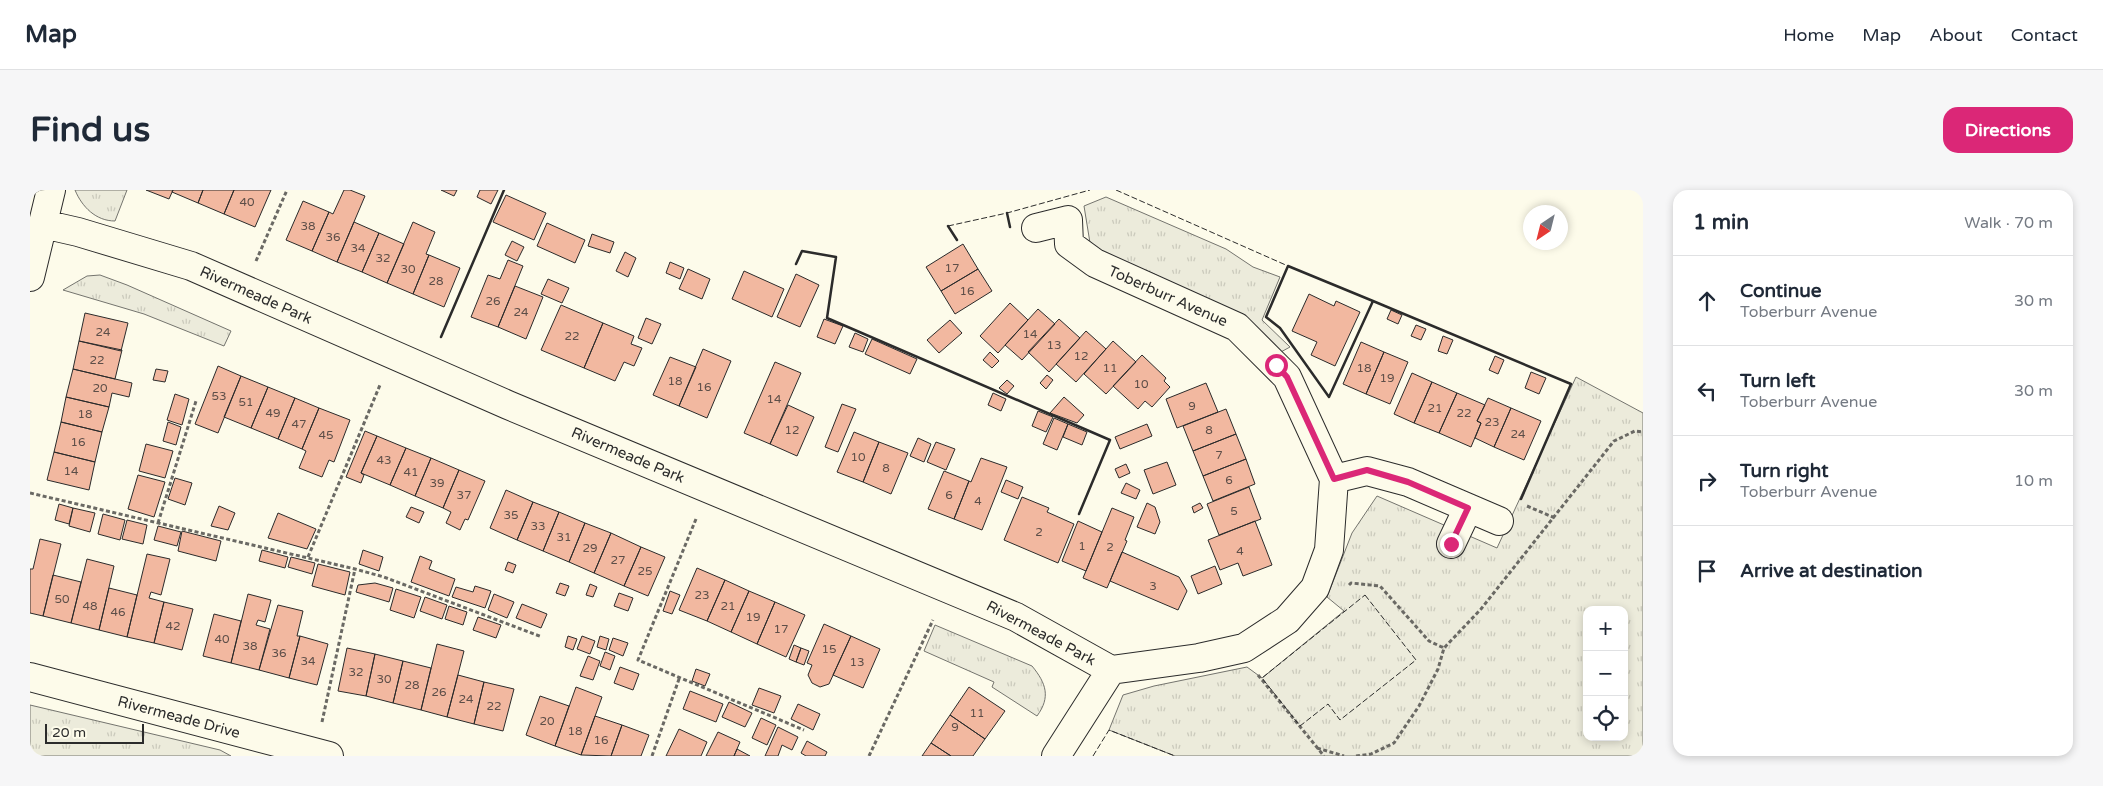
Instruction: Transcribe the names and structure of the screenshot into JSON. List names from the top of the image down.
{
  "streets": {
    "street": ["Rivermeade Park", "Toberburr Avenue", "Rivermeade Drive"]
  },
  "crossings": [
    ["Rivermeade Park", "Toberburr Avenue"]
  ],
  "house_numbers": [
    "40",
    "38",
    "36",
    "34",
    "32",
    "17",
    "30",
    "28",
    "16",
    "26",
    "24",
    "24",
    "14",
    "22",
    "13",
    "12",
    "22",
    "11",
    "18",
    "19",
    "18",
    "10",
    "16",
    "20",
    "53",
    "14",
    "51",
    "9",
    "21",
    "49",
    "22",
    "18",
    "23",
    "47",
    "12",
    "8",
    "24",
    "45",
    "16",
    "7",
    "10",
    "43",
    "8",
    "14",
    "41",
    "6",
    "39",
    "37",
    "6",
    "4",
    "5",
    "35",
    "33",
    "2",
    "31",
    "1",
    "2",
    "29",
    "4",
    "27",
    "25",
    "3",
    "23",
    "50",
    "48",
    "21",
    "46",
    "19",
    "42",
    "17",
    "40",
    "38",
    "15",
    "36",
    "34",
    "13",
    "32",
    "30",
    "28",
    "26",
    "24",
    "22",
    "11",
    "20",
    "9",
    "18",
    "16"
  ],
  "scale_bar": "20 m",
  "north": "bottom left",
  "page": {
    "header": "Map",
    "nav": [
      "Home",
      "Map",
      "About",
      "Contact"
    ],
    "buttons": "Directions",
    "title": "Find us",
    "heading": ["1 min", "Walk · 70 m"],
    "list": [
      ["Continue", "Toberburr Avenue", "30 m"],
      ["Turn left", "Toberburr Avenue", "30 m"],
      ["Turn right", "Toberburr Avenue", "10 m"],
      "Arrive at destination"
    ],
    "map_buttons": ["+", "−"],
    "scale": "20 m"
  }
}
